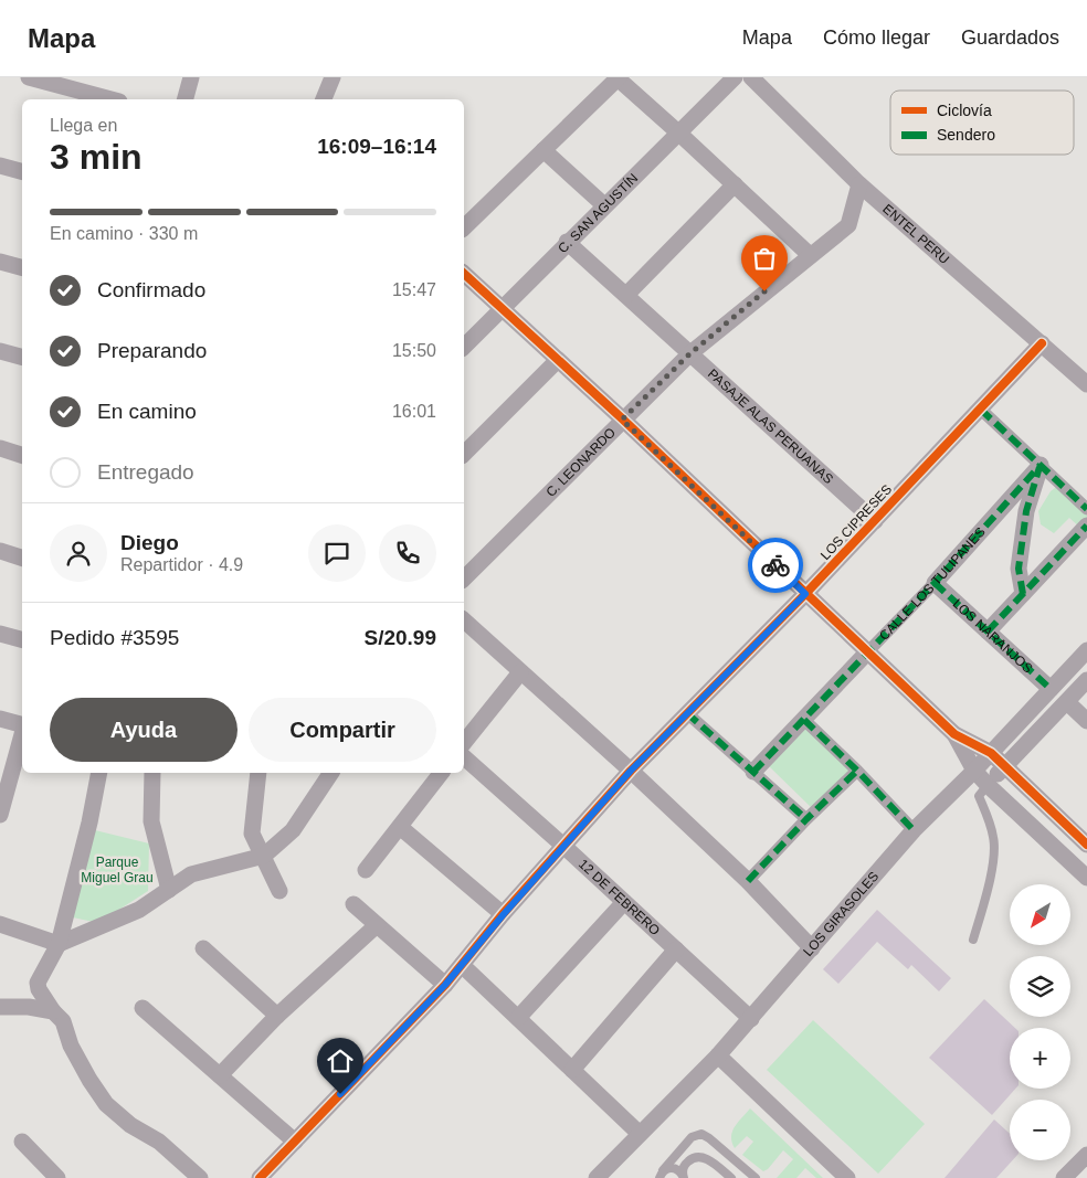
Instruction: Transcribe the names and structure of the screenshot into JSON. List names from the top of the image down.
{
  "streets": {
    "street": [
      "C. SAN AGUSTÍN",
      "ENTEL PERU",
      "PASAJE ALAS PERUANAS",
      "C. LEONARDO",
      "LOS CIPRESES",
      "CALLE LOS TULIPANES",
      "LOS NARANJOS",
      "12 DE FEBRERO",
      "LOS GIRASOLES"
    ]
  },
  "crossings": [
    ["C. SAN AGUSTÍN", "PASAJE ALAS PERUANAS"],
    ["ENTEL PERU", "C. LEONARDO"],
    ["ENTEL PERU", "LOS CIPRESES"],
    ["PASAJE ALAS PERUANAS", "C. LEONARDO"],
    ["PASAJE ALAS PERUANAS", "LOS CIPRESES"],
    ["LOS CIPRESES", "12 DE FEBRERO"],
    ["CALLE LOS TULIPANES", "LOS NARANJOS"],
    ["LOS NARANJOS", "LOS GIRASOLES"],
    ["12 DE FEBRERO", "LOS GIRASOLES"]
  ],
  "parks": ["Parque Miguel Grau"],
  "legend": ["Ciclovía", "Sendero"],
  "north": "bottom left",
  "page": {
    "header": "Mapa",
    "nav": ["Mapa", "Cómo llegar", "Guardados"],
    "heading": ["3 min", "Llega en", "16:09–16:14"],
    "panel": [
      "Diego",
      "Repartidor · 4.9",
      "Pedido #3595",
      "S/20.99"
    ],
    "bar": "En camino · 330 m",
    "list": [
      ["Confirmado", "15:47"],
      ["Preparando", "15:50"],
      ["En camino", "16:01"],
      "Entregado"
    ],
    "buttons": ["Ayuda", "Compartir"],
    "map_buttons": ["+", "−"]
  }
}
